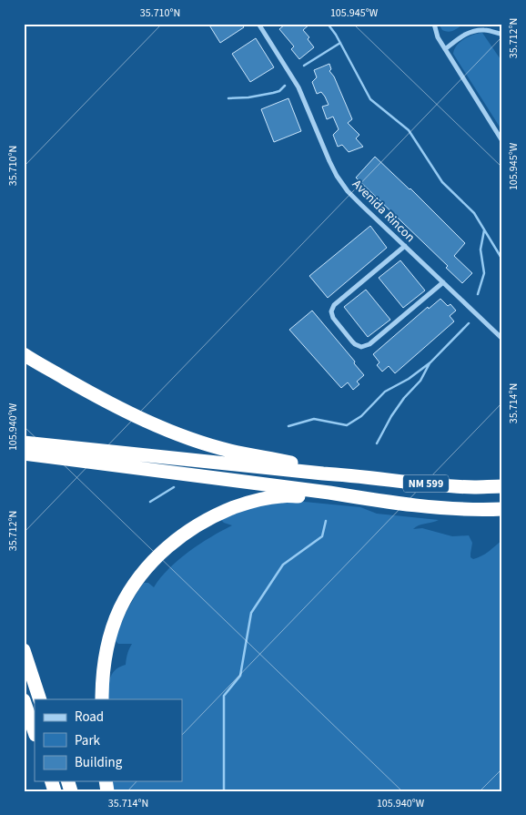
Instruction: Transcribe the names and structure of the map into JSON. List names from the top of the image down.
{
  "streets": {
    "highway": ["NM 599"],
    "street": ["Avenida Rincon"]
  },
  "legend": ["Road", "Park", "Building"],
  "coordinates": [
    "35.710°N",
    "105.945°W",
    "35.712°N",
    "35.714°N",
    "105.940°W"
  ]
}
